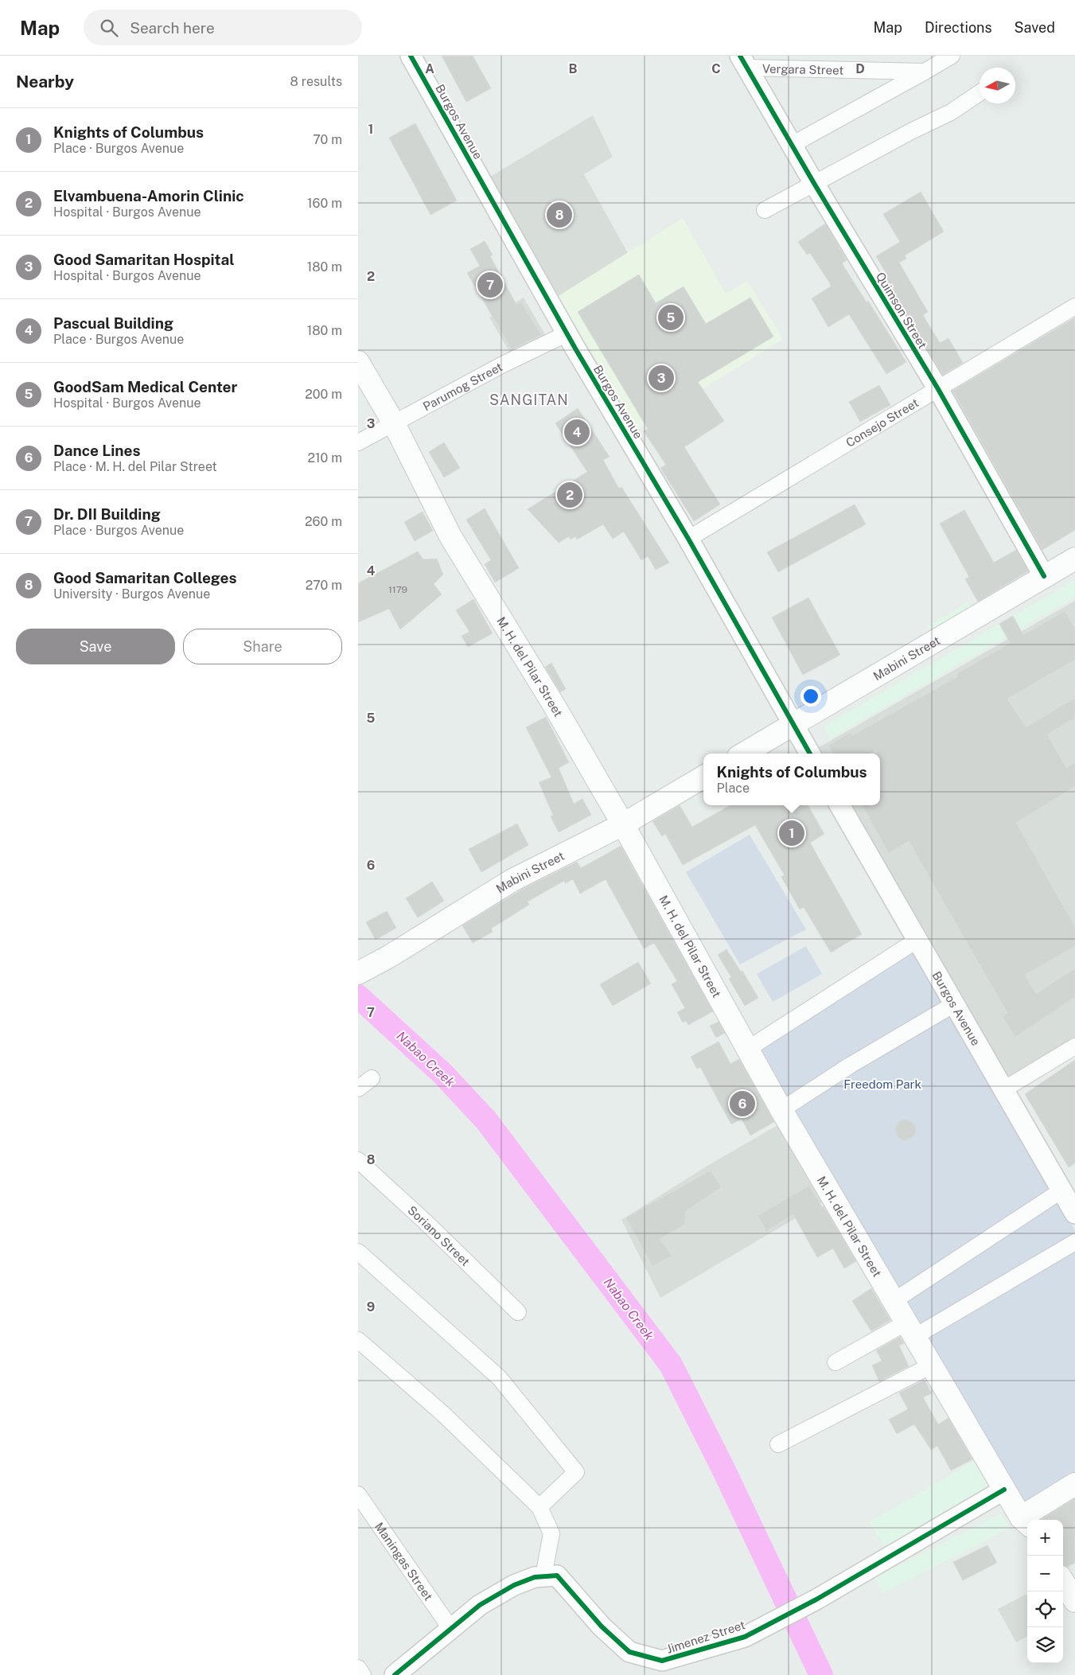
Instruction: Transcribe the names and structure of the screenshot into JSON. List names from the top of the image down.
{
  "streets": {
    "main road": ["Mabini Street", "M. H. del Pilar Street"],
    "street": [
      "Vergara Street",
      "Burgos Avenue",
      "Quimson Street",
      "Parumog Street",
      "Consejo Street",
      "Soriano Street",
      "Maningas Street",
      "Jimenez Street"
    ]
  },
  "crossings": [
    ["Vergara Street", "Quimson Street"],
    ["Burgos Avenue", "Parumog Street"],
    ["Burgos Avenue", "Consejo Street"],
    ["Burgos Avenue", "Mabini Street"],
    ["Quimson Street", "Consejo Street"],
    ["Quimson Street", "Mabini Street"],
    ["Parumog Street", "M. H. del Pilar Street"],
    ["Mabini Street", "M. H. del Pilar Street"],
    ["M. H. del Pilar Street", "Jimenez Street"],
    ["Maningas Street", "Jimenez Street"]
  ],
  "districts": ["SANGITAN"],
  "water": ["Nabao Creek"],
  "parks": ["Freedom Park"],
  "house_numbers": ["1179"],
  "north": "left",
  "page": {
    "header": "Map",
    "search": "Search here",
    "nav": ["Map", "Directions", "Saved"],
    "heading": ["Nearby", "8 results"],
    "list": [
      {
        "mark": "1",
        "name": "Knights of Columbus",
        "note": "Place · Burgos Avenue",
        "value": "70 m"
      },
      {
        "mark": "2",
        "name": "Elvambuena-Amorin Clinic",
        "note": "Hospital · Burgos Avenue",
        "value": "160 m"
      },
      {
        "mark": "3",
        "name": "Good Samaritan Hospital",
        "note": "Hospital · Burgos Avenue",
        "value": "180 m"
      },
      {
        "mark": "4",
        "name": "Pascual Building",
        "note": "Place · Burgos Avenue",
        "value": "180 m"
      },
      {
        "mark": "5",
        "name": "GoodSam Medical Center",
        "note": "Hospital · Burgos Avenue",
        "value": "200 m"
      },
      {
        "mark": "6",
        "name": "Dance Lines",
        "note": "Place · M. H. del Pilar Street",
        "value": "210 m"
      },
      {
        "mark": "7",
        "name": "Dr. DII Building",
        "note": "Place · Burgos Avenue",
        "value": "260 m"
      },
      {
        "mark": "8",
        "name": "Good Samaritan Colleges",
        "note": "University · Burgos Avenue",
        "value": "270 m"
      }
    ],
    "pins": [
      "8",
      "7",
      "5",
      "3",
      "4",
      "2",
      "1",
      "6"
    ],
    "buttons": ["Save", "Share"],
    "popup": ["Knights of Columbus", "Place"],
    "map_buttons": ["+", "−"]
  },
  "grid": {
    "columns": [
      "A",
      "B",
      "C",
      "D"
    ],
    "rows": [
      "1",
      "2",
      "3",
      "4",
      "5",
      "6",
      "7",
      "8",
      "9"
    ]
  }
}
